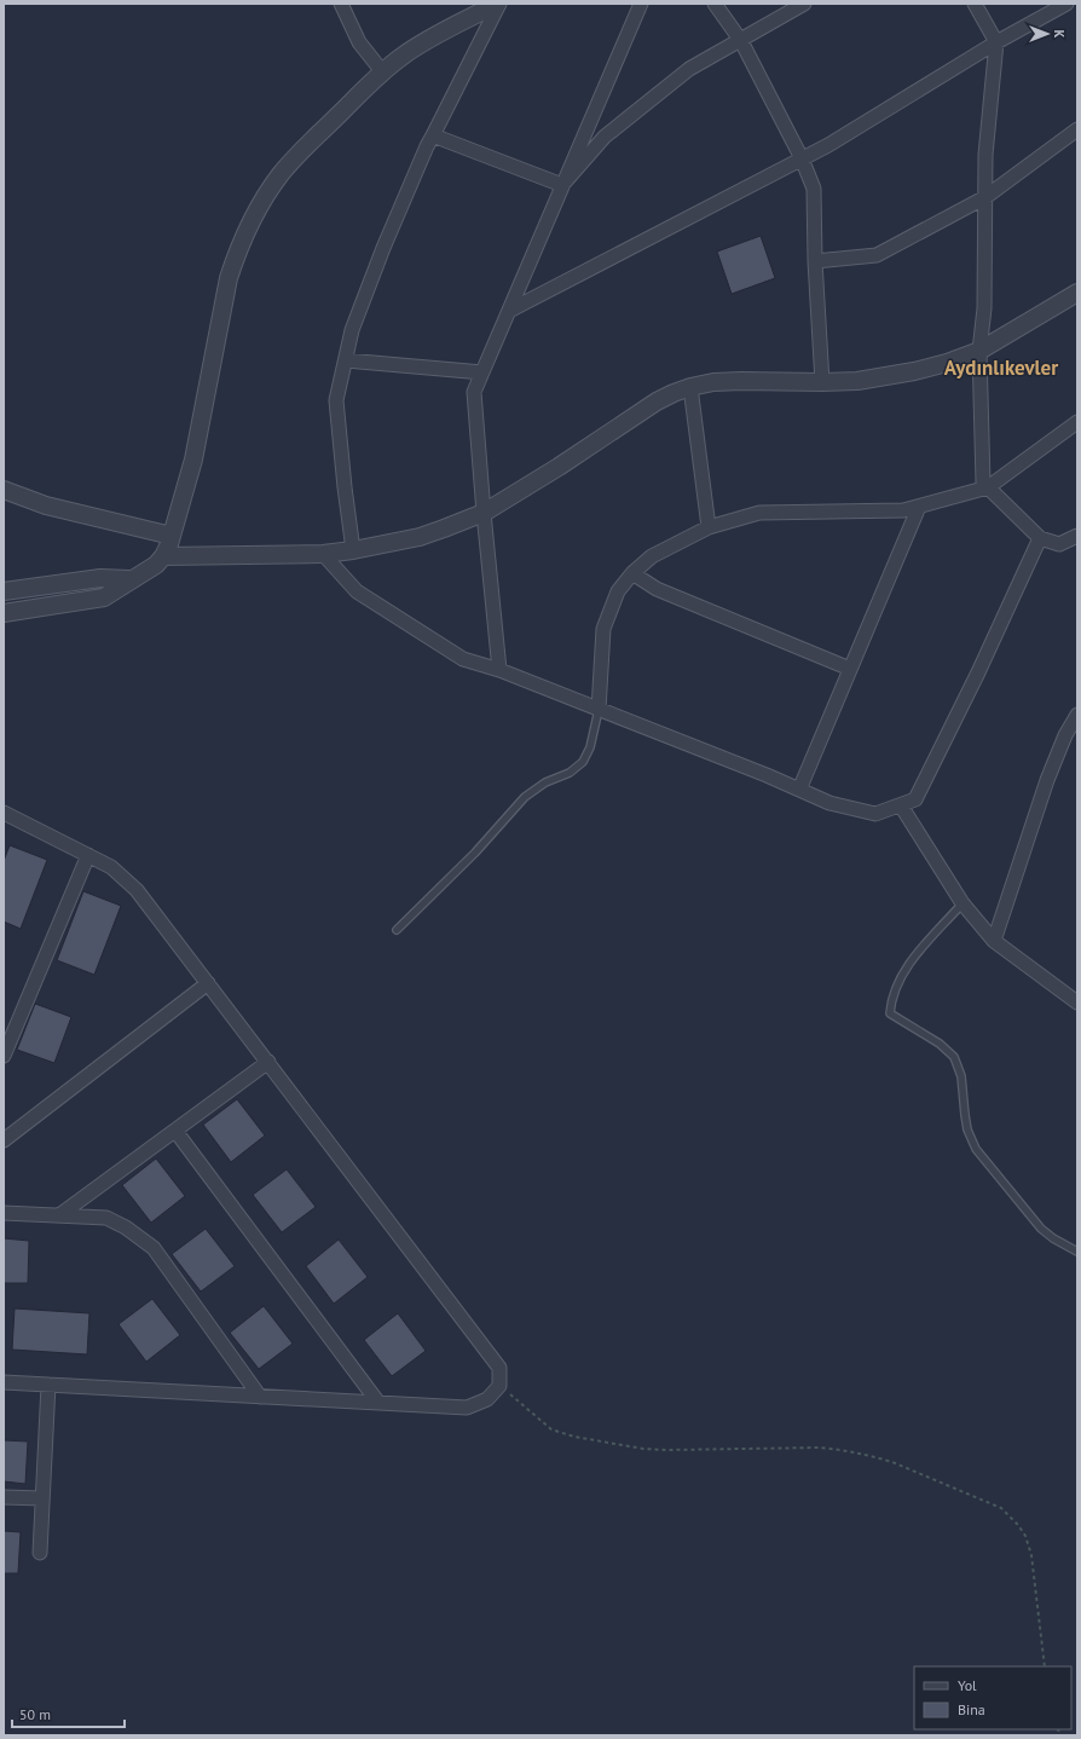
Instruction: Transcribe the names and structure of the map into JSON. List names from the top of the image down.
{
  "districts": ["Aydınlıkevler"],
  "legend": ["Yol", "Bina"],
  "scale_bar": "50 m",
  "north": "right"
}
